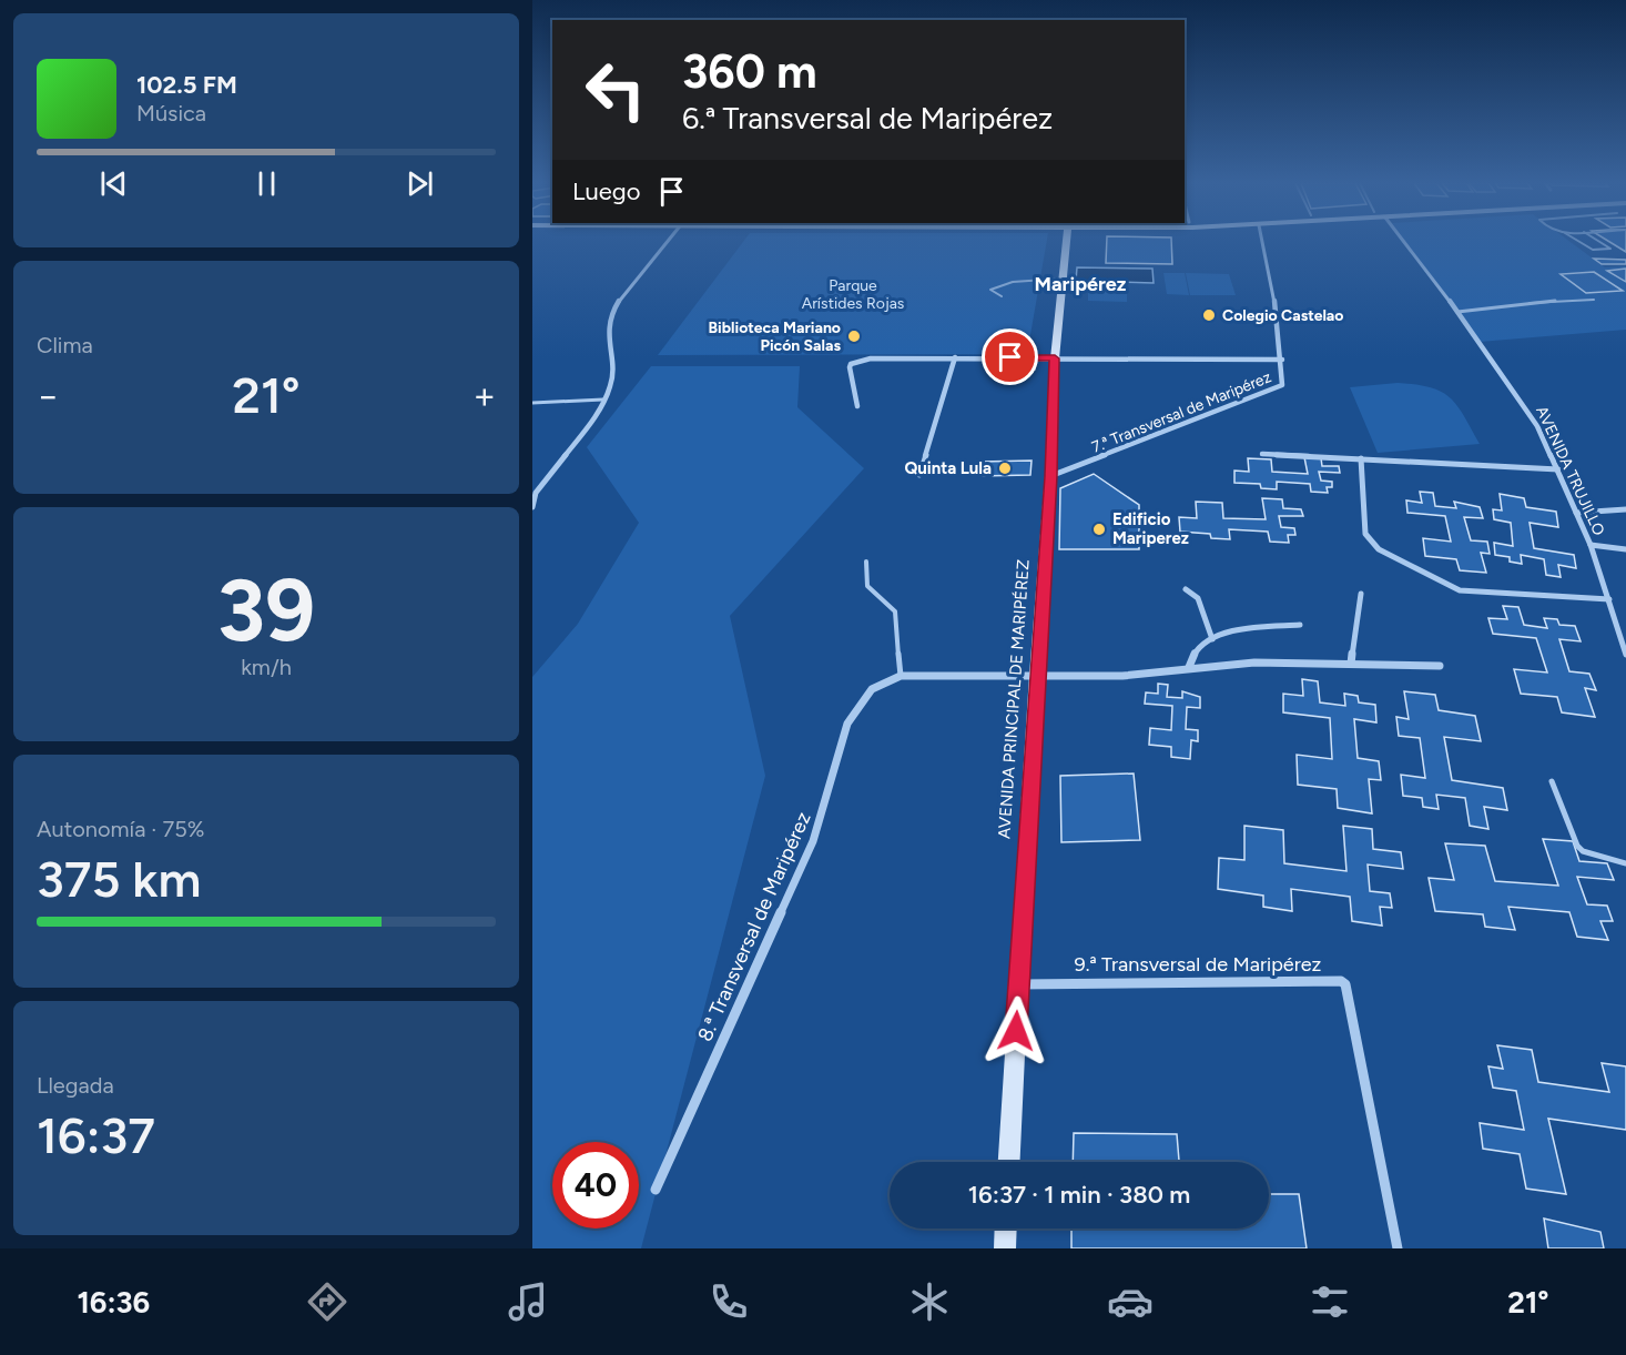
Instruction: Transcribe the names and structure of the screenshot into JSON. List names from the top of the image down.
{
  "streets": {
    "street": [
      "7.ª Transversal de Maripérez",
      "AVENIDA TRUJILLO",
      "AVENIDA PRINCIPAL DE MARIPÉREZ",
      "8.ª Transversal de Maripérez",
      "9.ª Transversal de Maripérez"
    ]
  },
  "crossings": [
    ["7.ª Transversal de Maripérez", "AVENIDA PRINCIPAL DE MARIPÉREZ"],
    ["AVENIDA PRINCIPAL DE MARIPÉREZ", "8.ª Transversal de Maripérez"],
    ["AVENIDA PRINCIPAL DE MARIPÉREZ", "9.ª Transversal de Maripérez"]
  ],
  "districts": ["Maripérez"],
  "parks": ["Parque Arístides Rojas"],
  "places": [
    "Colegio Castelao",
    "Biblioteca Mariano Picón Salas",
    "Quinta Lula",
    "Edificio Mariperez"
  ],
  "page": {
    "turn": ["360 m", "6.ª Transversal de Maripérez"],
    "song": ["102.5 FM", "Música"],
    "then": "Luego",
    "tile": [
      "Clima",
      ["39", "km/h"],
      ["Autonomía · 75%", "375 km"],
      ["Llegada", "16:37"]
    ],
    "heat": ["−", "21°", "+"],
    "limit": "40",
    "trip": "16:37 · 1 min · 380 m",
    "tabs": ["16:36", "21°"]
  }
}
